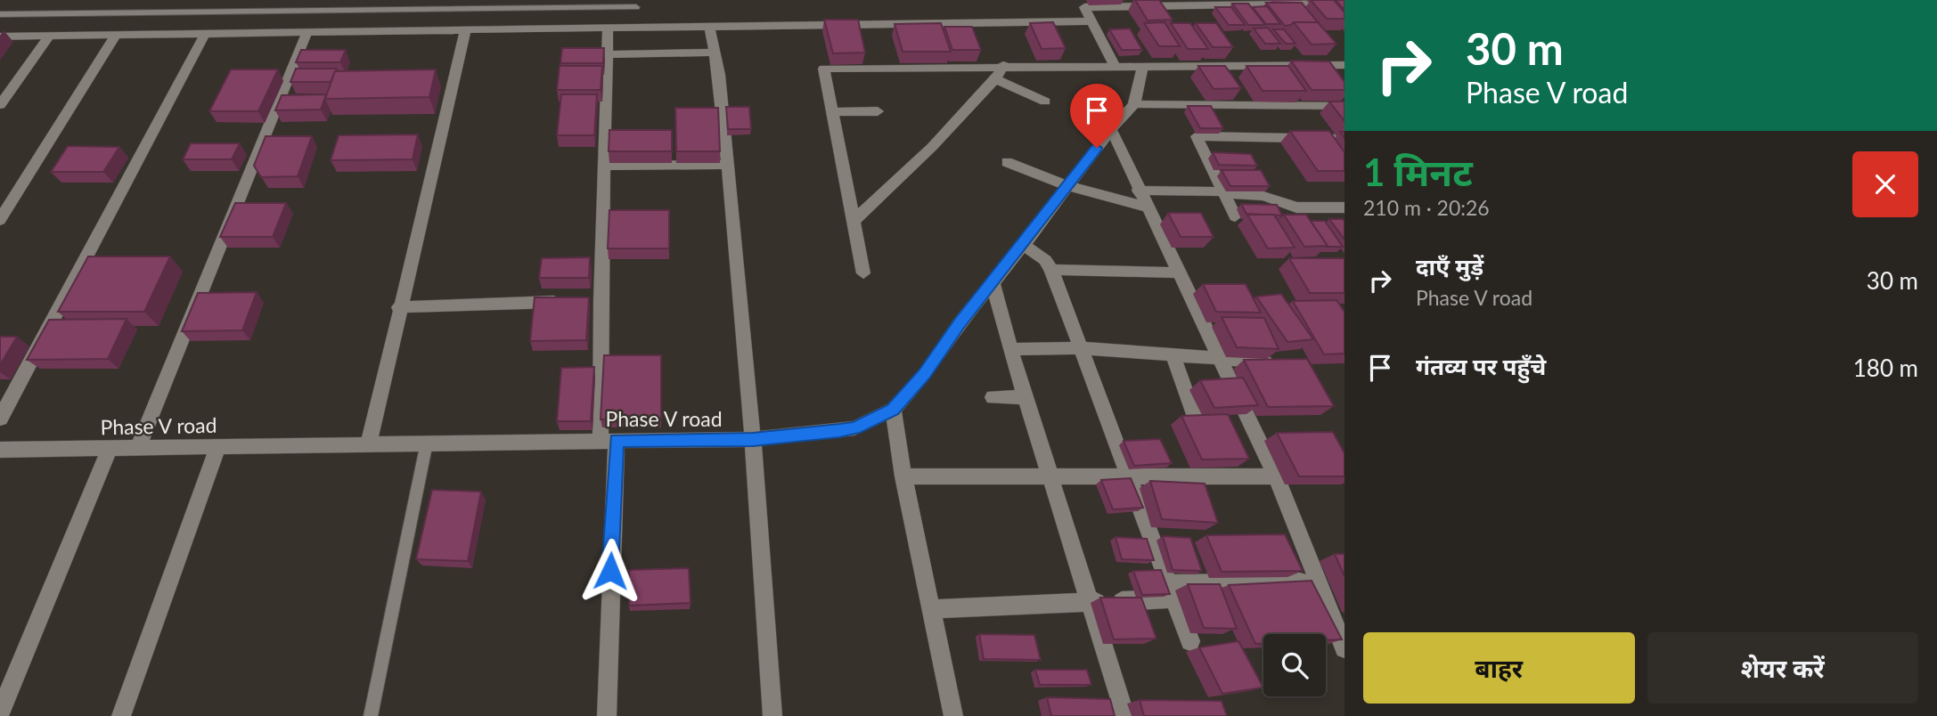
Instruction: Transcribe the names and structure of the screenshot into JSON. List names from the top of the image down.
{
  "streets": {
    "street": ["Phase V road"]
  },
  "page": {
    "turn": ["30 m", "Phase V road"],
    "heading": ["1 मिनट", "210 m · 20:26"],
    "list": [
      {
        "name": "दाएँ मुड़ें",
        "note": "Phase V road",
        "value": "30 m"
      },
      {
        "name": "गंतव्य पर पहुँचे",
        "value": "180 m"
      }
    ],
    "buttons": ["बाहर", "शेयर करें"]
  }
}
